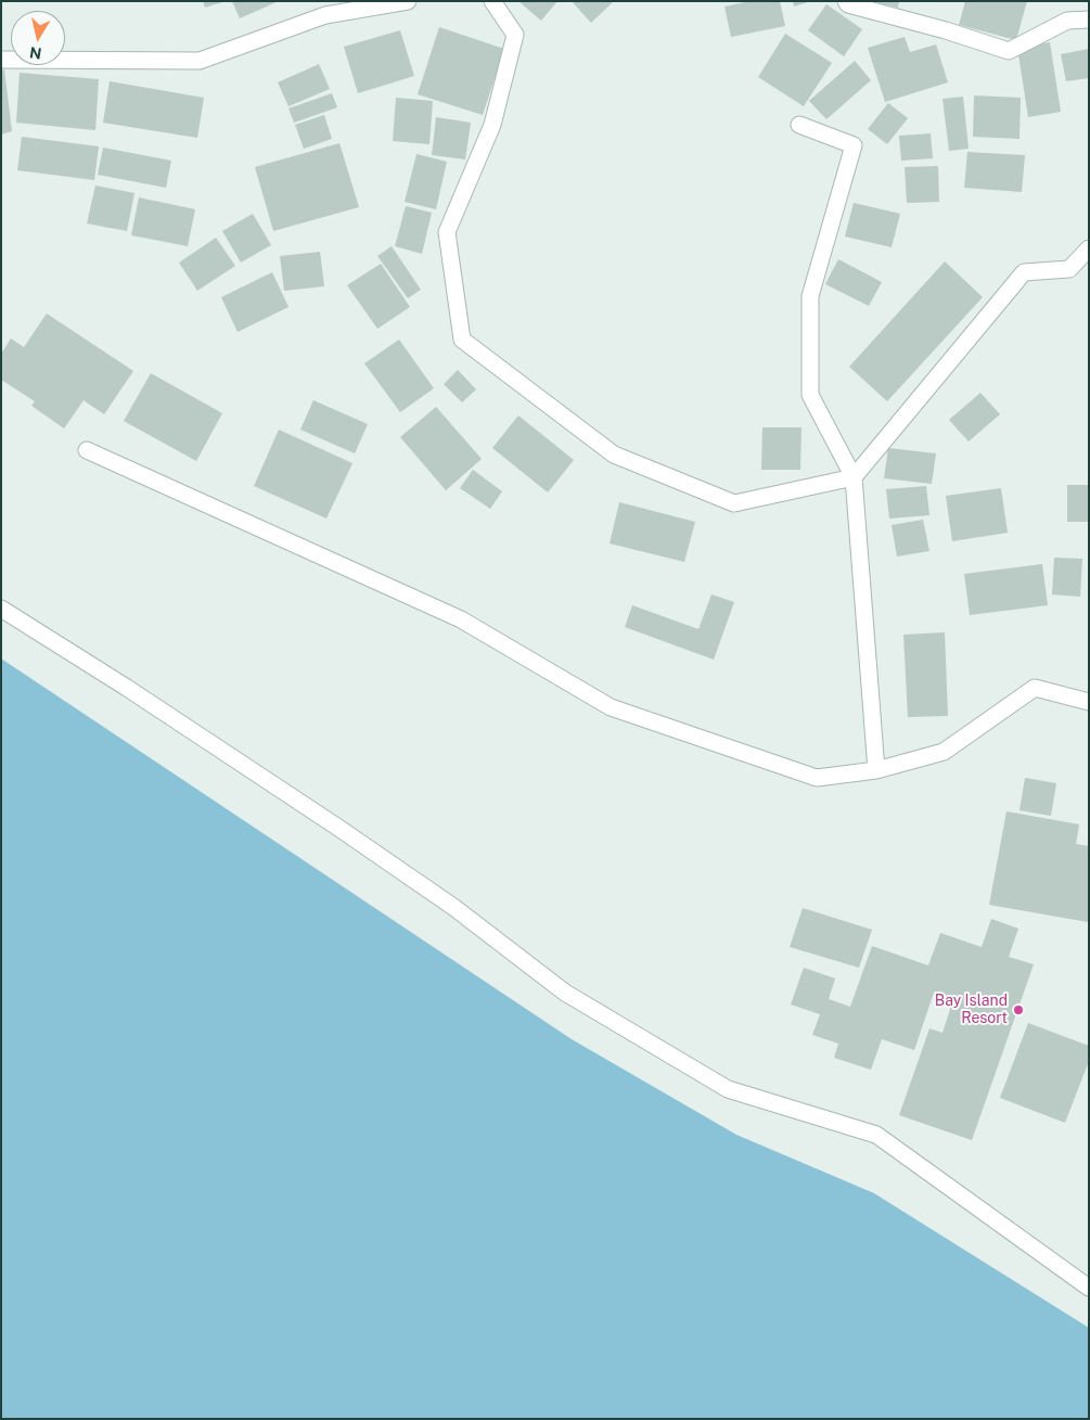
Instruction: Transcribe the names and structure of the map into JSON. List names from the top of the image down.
{
  "places": ["Bay Island Resort"],
  "north": "bottom"
}
